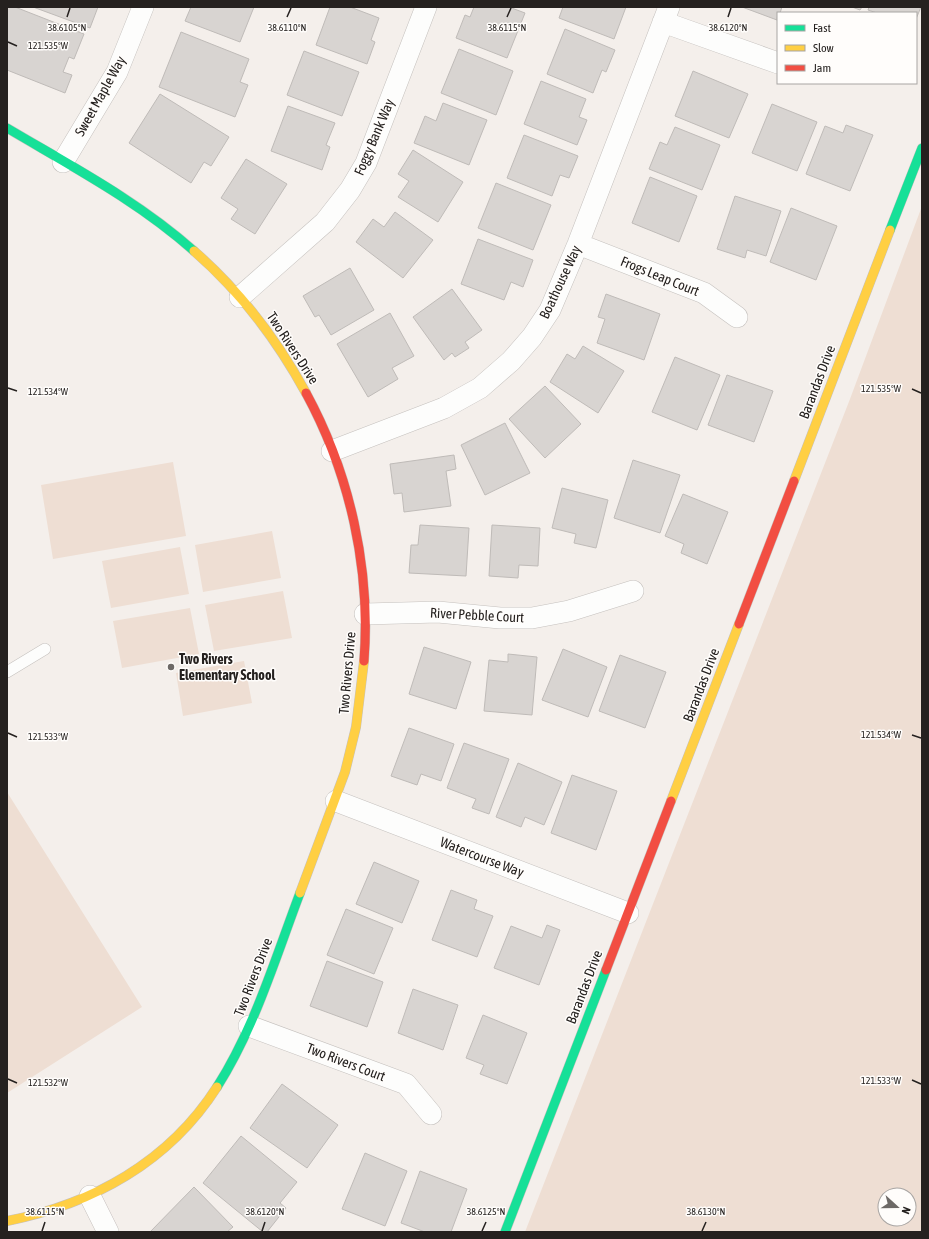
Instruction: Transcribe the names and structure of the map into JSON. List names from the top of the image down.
{
  "streets": {
    "street": [
      "Sweet Maple Way",
      "Foggy Bank Way",
      "Frogs Leap Court",
      "Boathouse Way",
      "Two Rivers Drive",
      "Barandas Drive",
      "River Pebble Court",
      "Watercourse Way",
      "Two Rivers Court"
    ]
  },
  "crossings": [
    ["Sweet Maple Way", "Two Rivers Drive"],
    ["Foggy Bank Way", "Two Rivers Drive"],
    ["Frogs Leap Court", "Boathouse Way"],
    ["Boathouse Way", "Two Rivers Drive"],
    ["Two Rivers Drive", "River Pebble Court"],
    ["Two Rivers Drive", "Watercourse Way"],
    ["Two Rivers Drive", "Two Rivers Court"],
    ["Barandas Drive", "Watercourse Way"]
  ],
  "places": ["Two Rivers Elementary School"],
  "legend": ["Fast", "Slow", "Jam"],
  "north": "right",
  "coordinates": [
    "38.6105°N",
    "38.6110°N",
    "38.6115°N",
    "38.6120°N",
    "121.535°W",
    "121.534°W",
    "121.533°W",
    "121.532°W",
    "38.6125°N",
    "38.6130°N"
  ]
}
